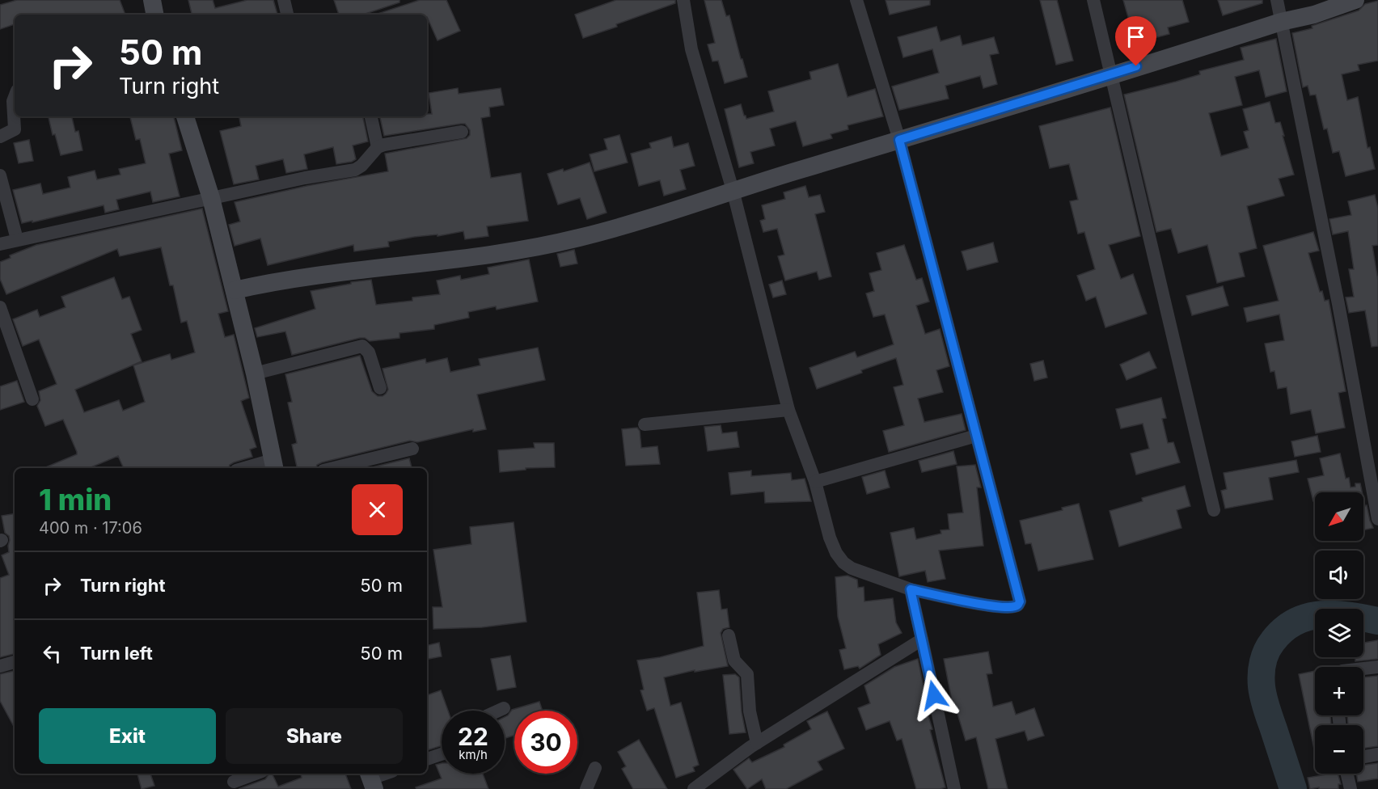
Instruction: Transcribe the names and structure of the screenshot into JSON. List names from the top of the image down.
{
  "north": "bottom left",
  "page": {
    "turn": ["50 m", "Turn right"],
    "heading": ["1 min", "400 m · 17:06"],
    "map_buttons": ["+", "−"],
    "list": [
      {
        "name": "Turn right",
        "value": "50 m"
      },
      {
        "name": "Turn left",
        "value": "50 m"
      }
    ],
    "buttons": ["Exit", "Share"],
    "speed": "22 km/h",
    "limit": "30"
  }
}
